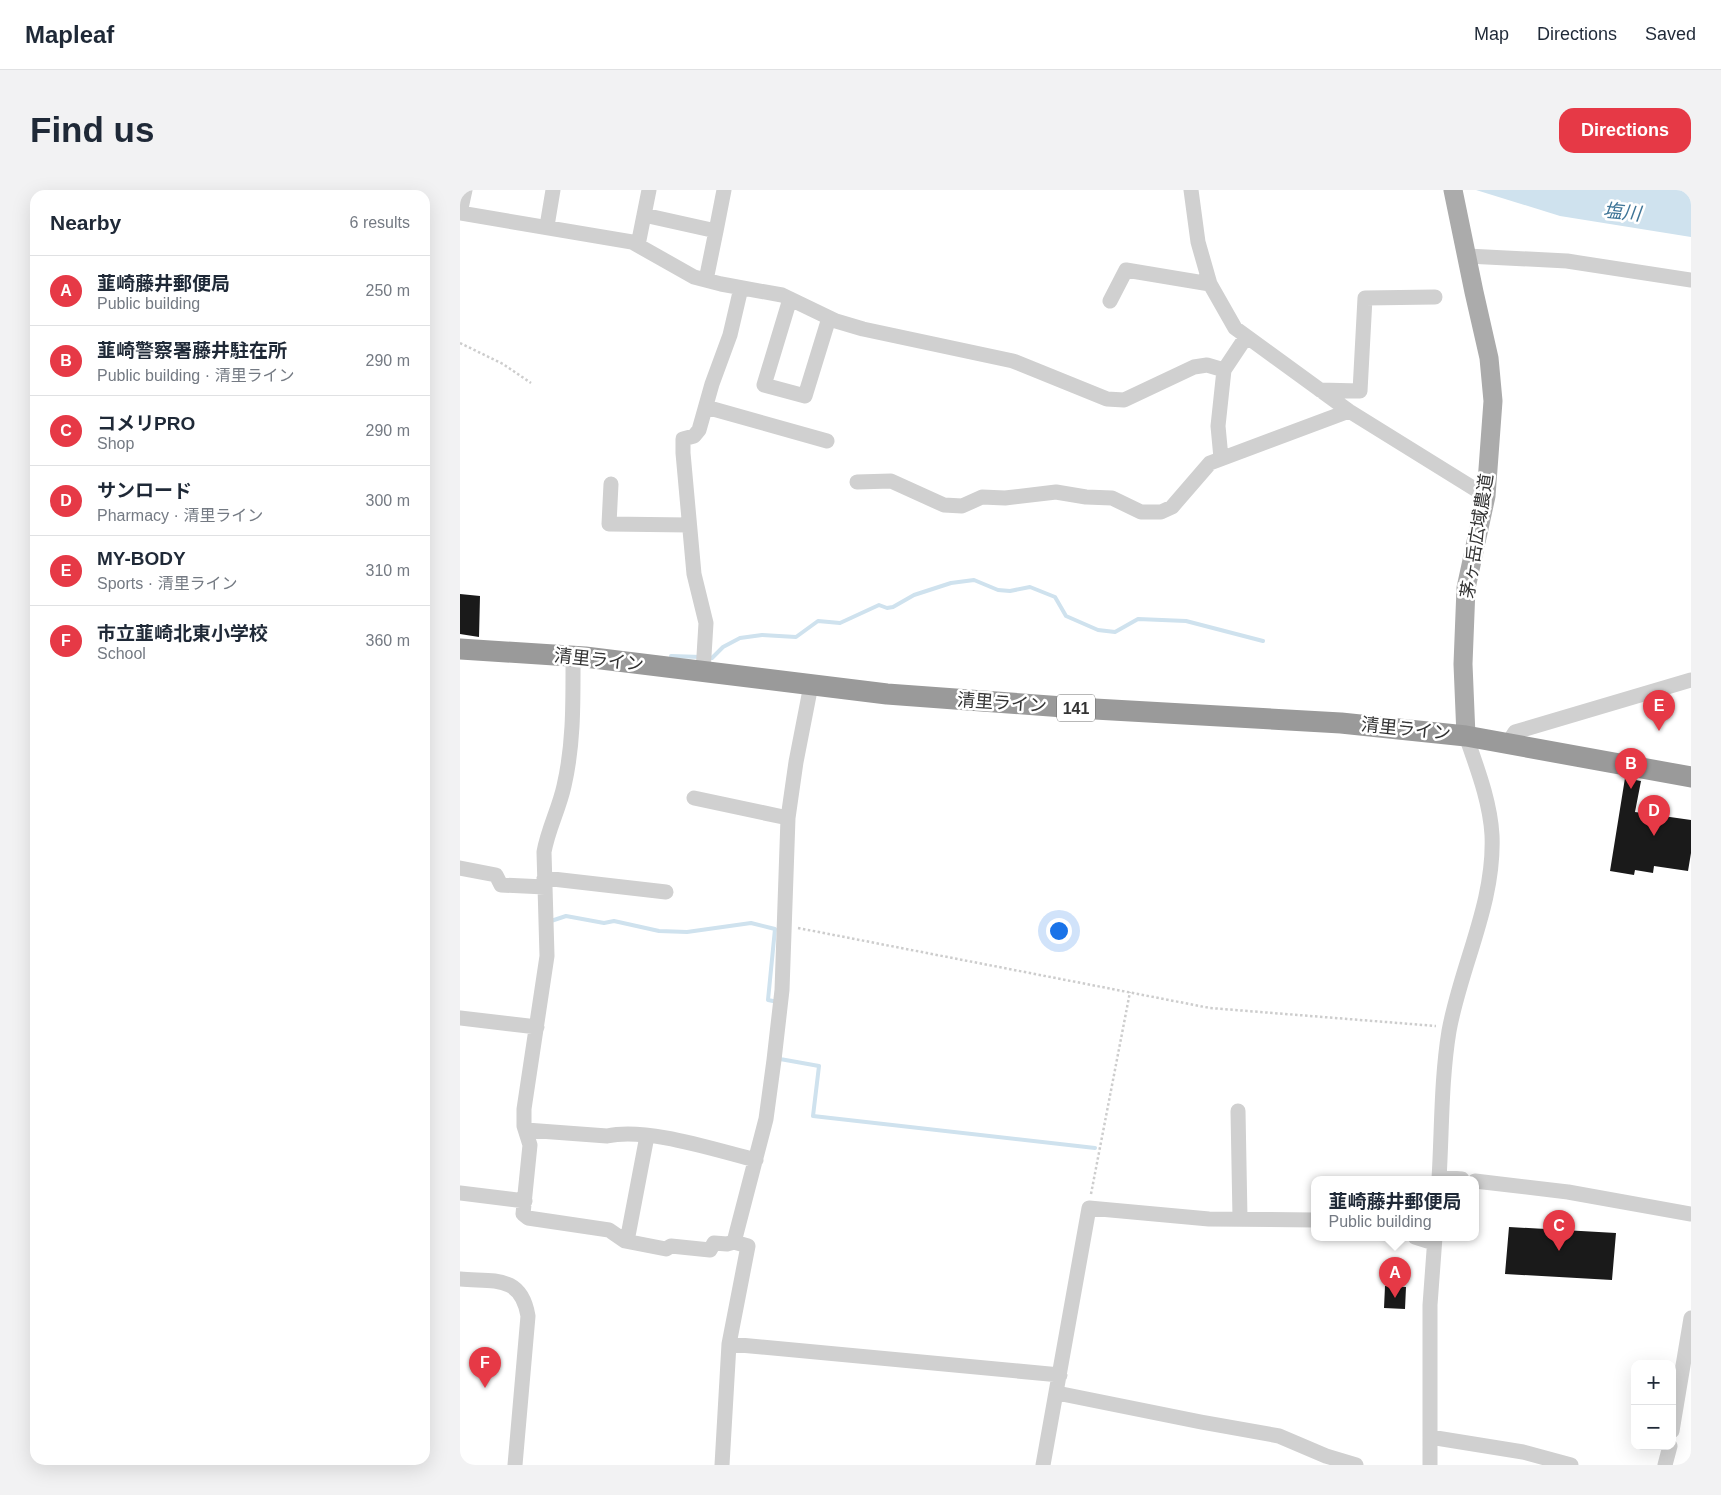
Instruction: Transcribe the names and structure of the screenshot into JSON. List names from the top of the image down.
{
  "streets": {
    "highway": ["清里ライン", "141"],
    "main road": ["茅ヶ岳広域農道"]
  },
  "crossings": [
    ["茅ヶ岳広域農道", "清里ライン"]
  ],
  "water": ["塩川"],
  "page": {
    "header": "Mapleaf",
    "nav": ["Map", "Directions", "Saved"],
    "buttons": "Directions",
    "title": "Find us",
    "heading": ["Nearby", "6 results"],
    "list": [
      {
        "mark": "A",
        "name": "韮崎藤井郵便局",
        "note": "Public building",
        "value": "250 m"
      },
      {
        "mark": "B",
        "name": "韮崎警察署藤井駐在所",
        "note": "Public building · 清里ライン",
        "value": "290 m"
      },
      {
        "mark": "C",
        "name": "コメリPRO",
        "note": "Shop",
        "value": "290 m"
      },
      {
        "mark": "D",
        "name": "サンロード",
        "note": "Pharmacy · 清里ライン",
        "value": "300 m"
      },
      {
        "mark": "E",
        "name": "MY-BODY",
        "note": "Sports · 清里ライン",
        "value": "310 m"
      },
      {
        "mark": "F",
        "name": "市立韮崎北東小学校",
        "note": "School",
        "value": "360 m"
      }
    ],
    "pins": [
      "E",
      "B",
      "D",
      "C",
      "A",
      "F"
    ],
    "popup": ["韮崎藤井郵便局", "Public building"],
    "map_buttons": ["+", "−"]
  }
}
